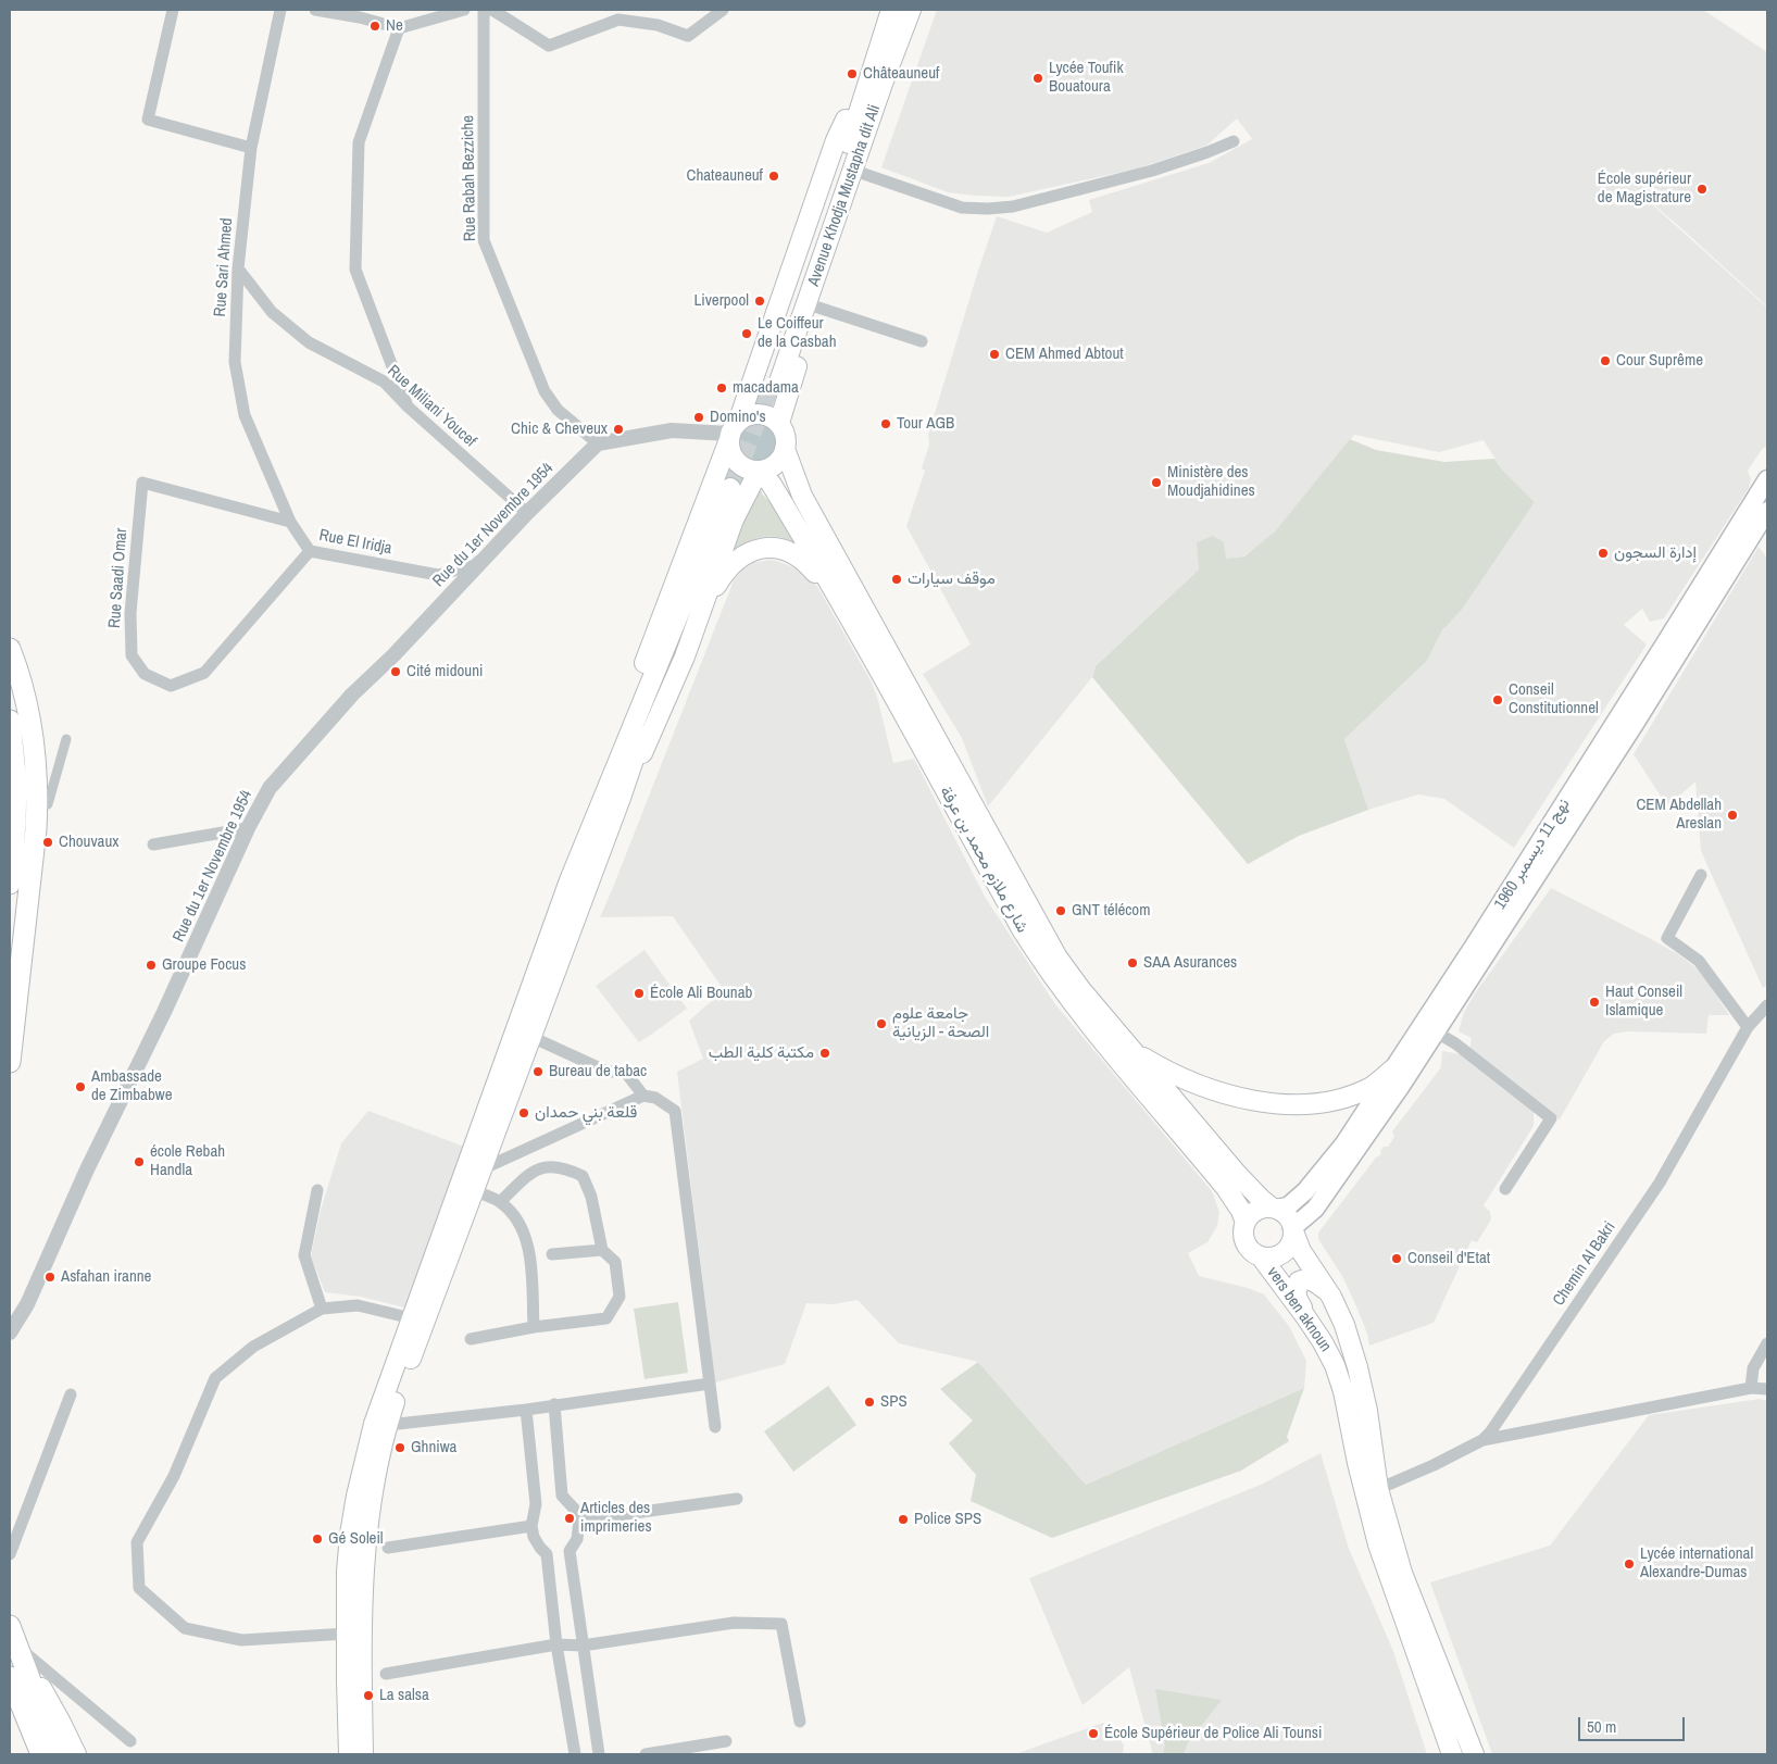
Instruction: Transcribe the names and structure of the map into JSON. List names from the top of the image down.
{
  "streets": {
    "main road": [
      "Avenue Khodja Mustapha dit Ali",
      "نهج 11 ديسمبر 1960",
      "شارع ملازم محمد بن عرفة",
      "vers ben aknoun"
    ],
    "street": [
      "Rue Rabah Bezziche",
      "Rue Sari Ahmed",
      "Rue Miliani Youcef",
      "Rue du 1er Novembre 1954",
      "Rue El Iridja",
      "Rue Saadi Omar",
      "Chemin Al Bakri"
    ]
  },
  "crossings": [
    ["Rue Rabah Bezziche", "Rue du 1er Novembre 1954"],
    ["Rue Sari Ahmed", "Rue Miliani Youcef"],
    ["Rue Sari Ahmed", "Rue El Iridja"],
    ["Rue Sari Ahmed", "Rue Saadi Omar"],
    ["Rue Miliani Youcef", "Rue du 1er Novembre 1954"],
    ["Rue du 1er Novembre 1954", "Rue El Iridja"],
    ["Rue El Iridja", "Rue Saadi Omar"],
    ["نهج 11 ديسمبر 1960", "شارع ملازم محمد بن عرفة"],
    ["نهج 11 ديسمبر 1960", "vers ben aknoun"],
    ["شارع ملازم محمد بن عرفة", "vers ben aknoun"]
  ],
  "places": [
    "Ne",
    "Châteauneuf",
    "Lycée Toufik Bouatoura",
    "Chateauneuf",
    "École supérieur de Magistrature",
    "Liverpool",
    "Le Coiffeur de la Casbah",
    "CEM Ahmed Abtout",
    "Cour Suprême",
    "macadama",
    "Domino's",
    "Tour AGB",
    "Chic & Cheveux",
    "Ministère des Moudjahidines",
    "إدارة السجون",
    "موقف سيارات",
    "Cité midouni",
    "Conseil Constitutionnel",
    "CEM Abdellah Areslan",
    "Chouvaux",
    "GNT télécom",
    "SAA Asurances",
    "Groupe Focus",
    "École Ali Bounab",
    "Haut Conseil Islamique",
    "جامعة علوم الصحة - الزيانية",
    "مكتبة كلية الطب",
    "Bureau de tabac",
    "Ambassade de Zimbabwe",
    "قلعة بني حمدان",
    "école Rebah Handla",
    "Conseil d'Etat",
    "Asfahan iranne",
    "SPS",
    "Ghniwa",
    "Articles des imprimeries",
    "Police SPS",
    "Gé Soleil",
    "Lycée international Alexandre-Dumas",
    "La salsa",
    "École Supérieur de Police Ali Tounsi"
  ],
  "scale_bar": "50 m"
}
